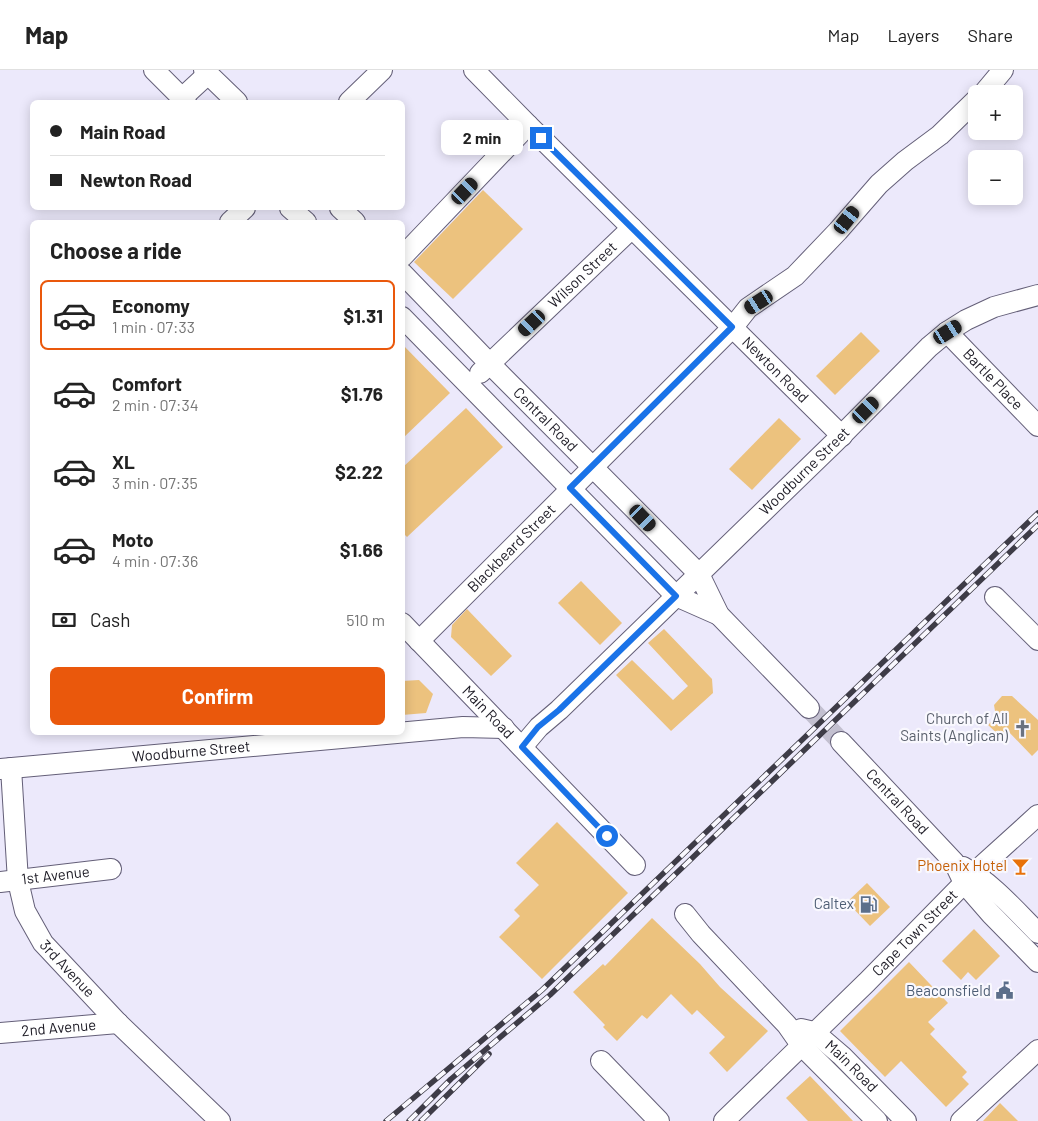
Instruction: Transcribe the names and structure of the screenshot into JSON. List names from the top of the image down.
{
  "streets": {
    "street": [
      "Wilson Street",
      "Newton Road",
      "Bartle Place",
      "Central Road",
      "Woodburne Street",
      "Blackbeard Street",
      "Main Road",
      "1st Avenue",
      "Cape Town Street",
      "3rd Avenue",
      "2nd Avenue"
    ]
  },
  "crossings": [
    ["Wilson Street", "Newton Road"],
    ["Wilson Street", "Central Road"],
    ["Newton Road", "Woodburne Street"],
    ["Newton Road", "Blackbeard Street"],
    ["Bartle Place", "Woodburne Street"],
    ["Central Road", "Woodburne Street"],
    ["Central Road", "Blackbeard Street"],
    ["Central Road", "Cape Town Street"],
    ["Woodburne Street", "Main Road"],
    ["Woodburne Street", "3rd Avenue"],
    ["Blackbeard Street", "Main Road"],
    ["Main Road", "Cape Town Street"],
    ["1st Avenue", "3rd Avenue"],
    ["3rd Avenue", "2nd Avenue"]
  ],
  "places": {
    "church": ["Church of All Saints (Anglican)"],
    "bar": ["Phoenix Hotel"],
    "fuel station": ["Caltex"],
    "public building": ["Beaconsfield"]
  },
  "page": {
    "header": "Map",
    "nav": ["Map", "Layers", "Share"],
    "map_buttons": ["+", "−"],
    "banner": ["Main Road", "Newton Road"],
    "bubble": "2 min",
    "heading": "Choose a ride",
    "list": [
      {
        "name": "Economy",
        "note": "1 min · 07:33",
        "value": "$1.31"
      },
      {
        "name": "Comfort",
        "note": "2 min · 07:34",
        "value": "$1.76"
      },
      {
        "name": "XL",
        "note": "3 min · 07:35",
        "value": "$2.22"
      },
      {
        "name": "Moto",
        "note": "4 min · 07:36",
        "value": "$1.66"
      }
    ],
    "pay": ["Cash", "510 m"],
    "buttons": "Confirm"
  }
}
